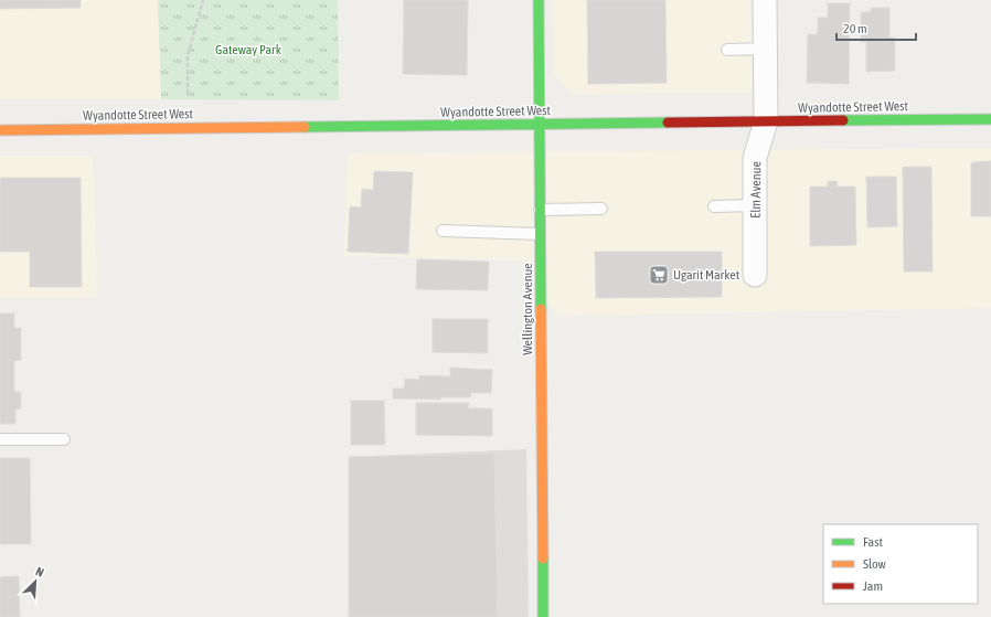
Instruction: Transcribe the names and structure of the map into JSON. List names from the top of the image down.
{
  "streets": {
    "main road": ["Wyandotte Street West", "Wellington Avenue"],
    "street": ["Elm Avenue"]
  },
  "crossings": [
    ["Wyandotte Street West", "Elm Avenue"],
    ["Wyandotte Street West", "Wellington Avenue"]
  ],
  "parks": ["Gateway Park"],
  "places": {
    "supermarket": ["Ugarit Market"]
  },
  "legend": ["Fast", "Slow", "Jam"],
  "scale_bar": "20 m",
  "north": "top right"
}
